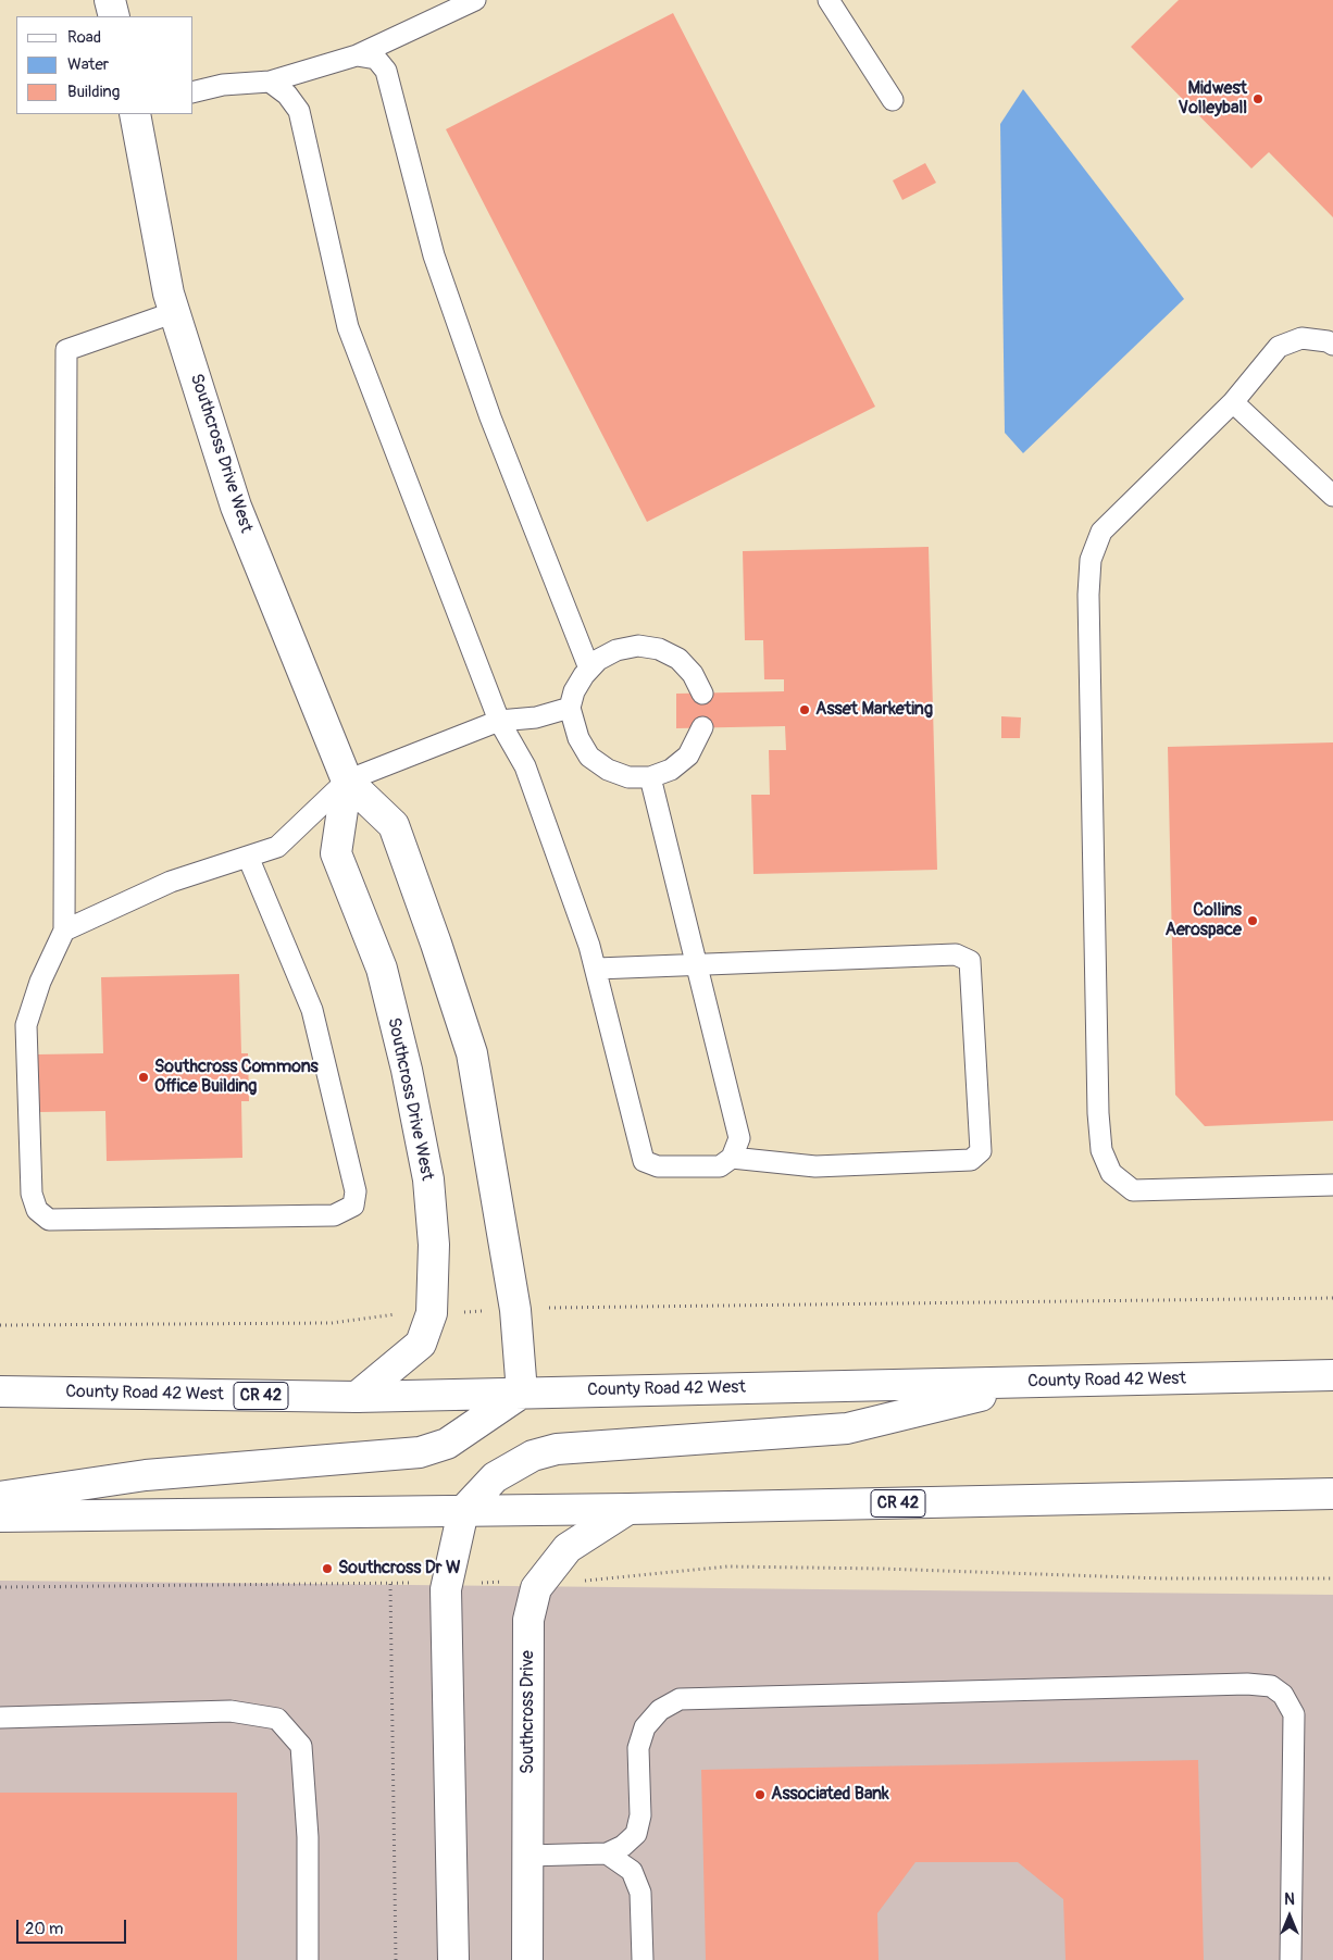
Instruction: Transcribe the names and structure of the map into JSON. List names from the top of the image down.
{
  "streets": {
    "main road": [
      "Southcross Drive West",
      "County Road 42 West",
      "CR 42",
      "Southcross Drive"
    ]
  },
  "crossings": [
    ["Southcross Drive West", "County Road 42 West"],
    ["CR 42", "Southcross Drive"]
  ],
  "places": [
    "Midwest Volleyball",
    "Asset Marketing",
    "Collins Aerospace",
    "Southcross Commons Office Building",
    "Southcross Dr W",
    "Associated Bank"
  ],
  "legend": ["Road", "Water", "Building"],
  "scale_bar": "20 m",
  "north": "top"
}
